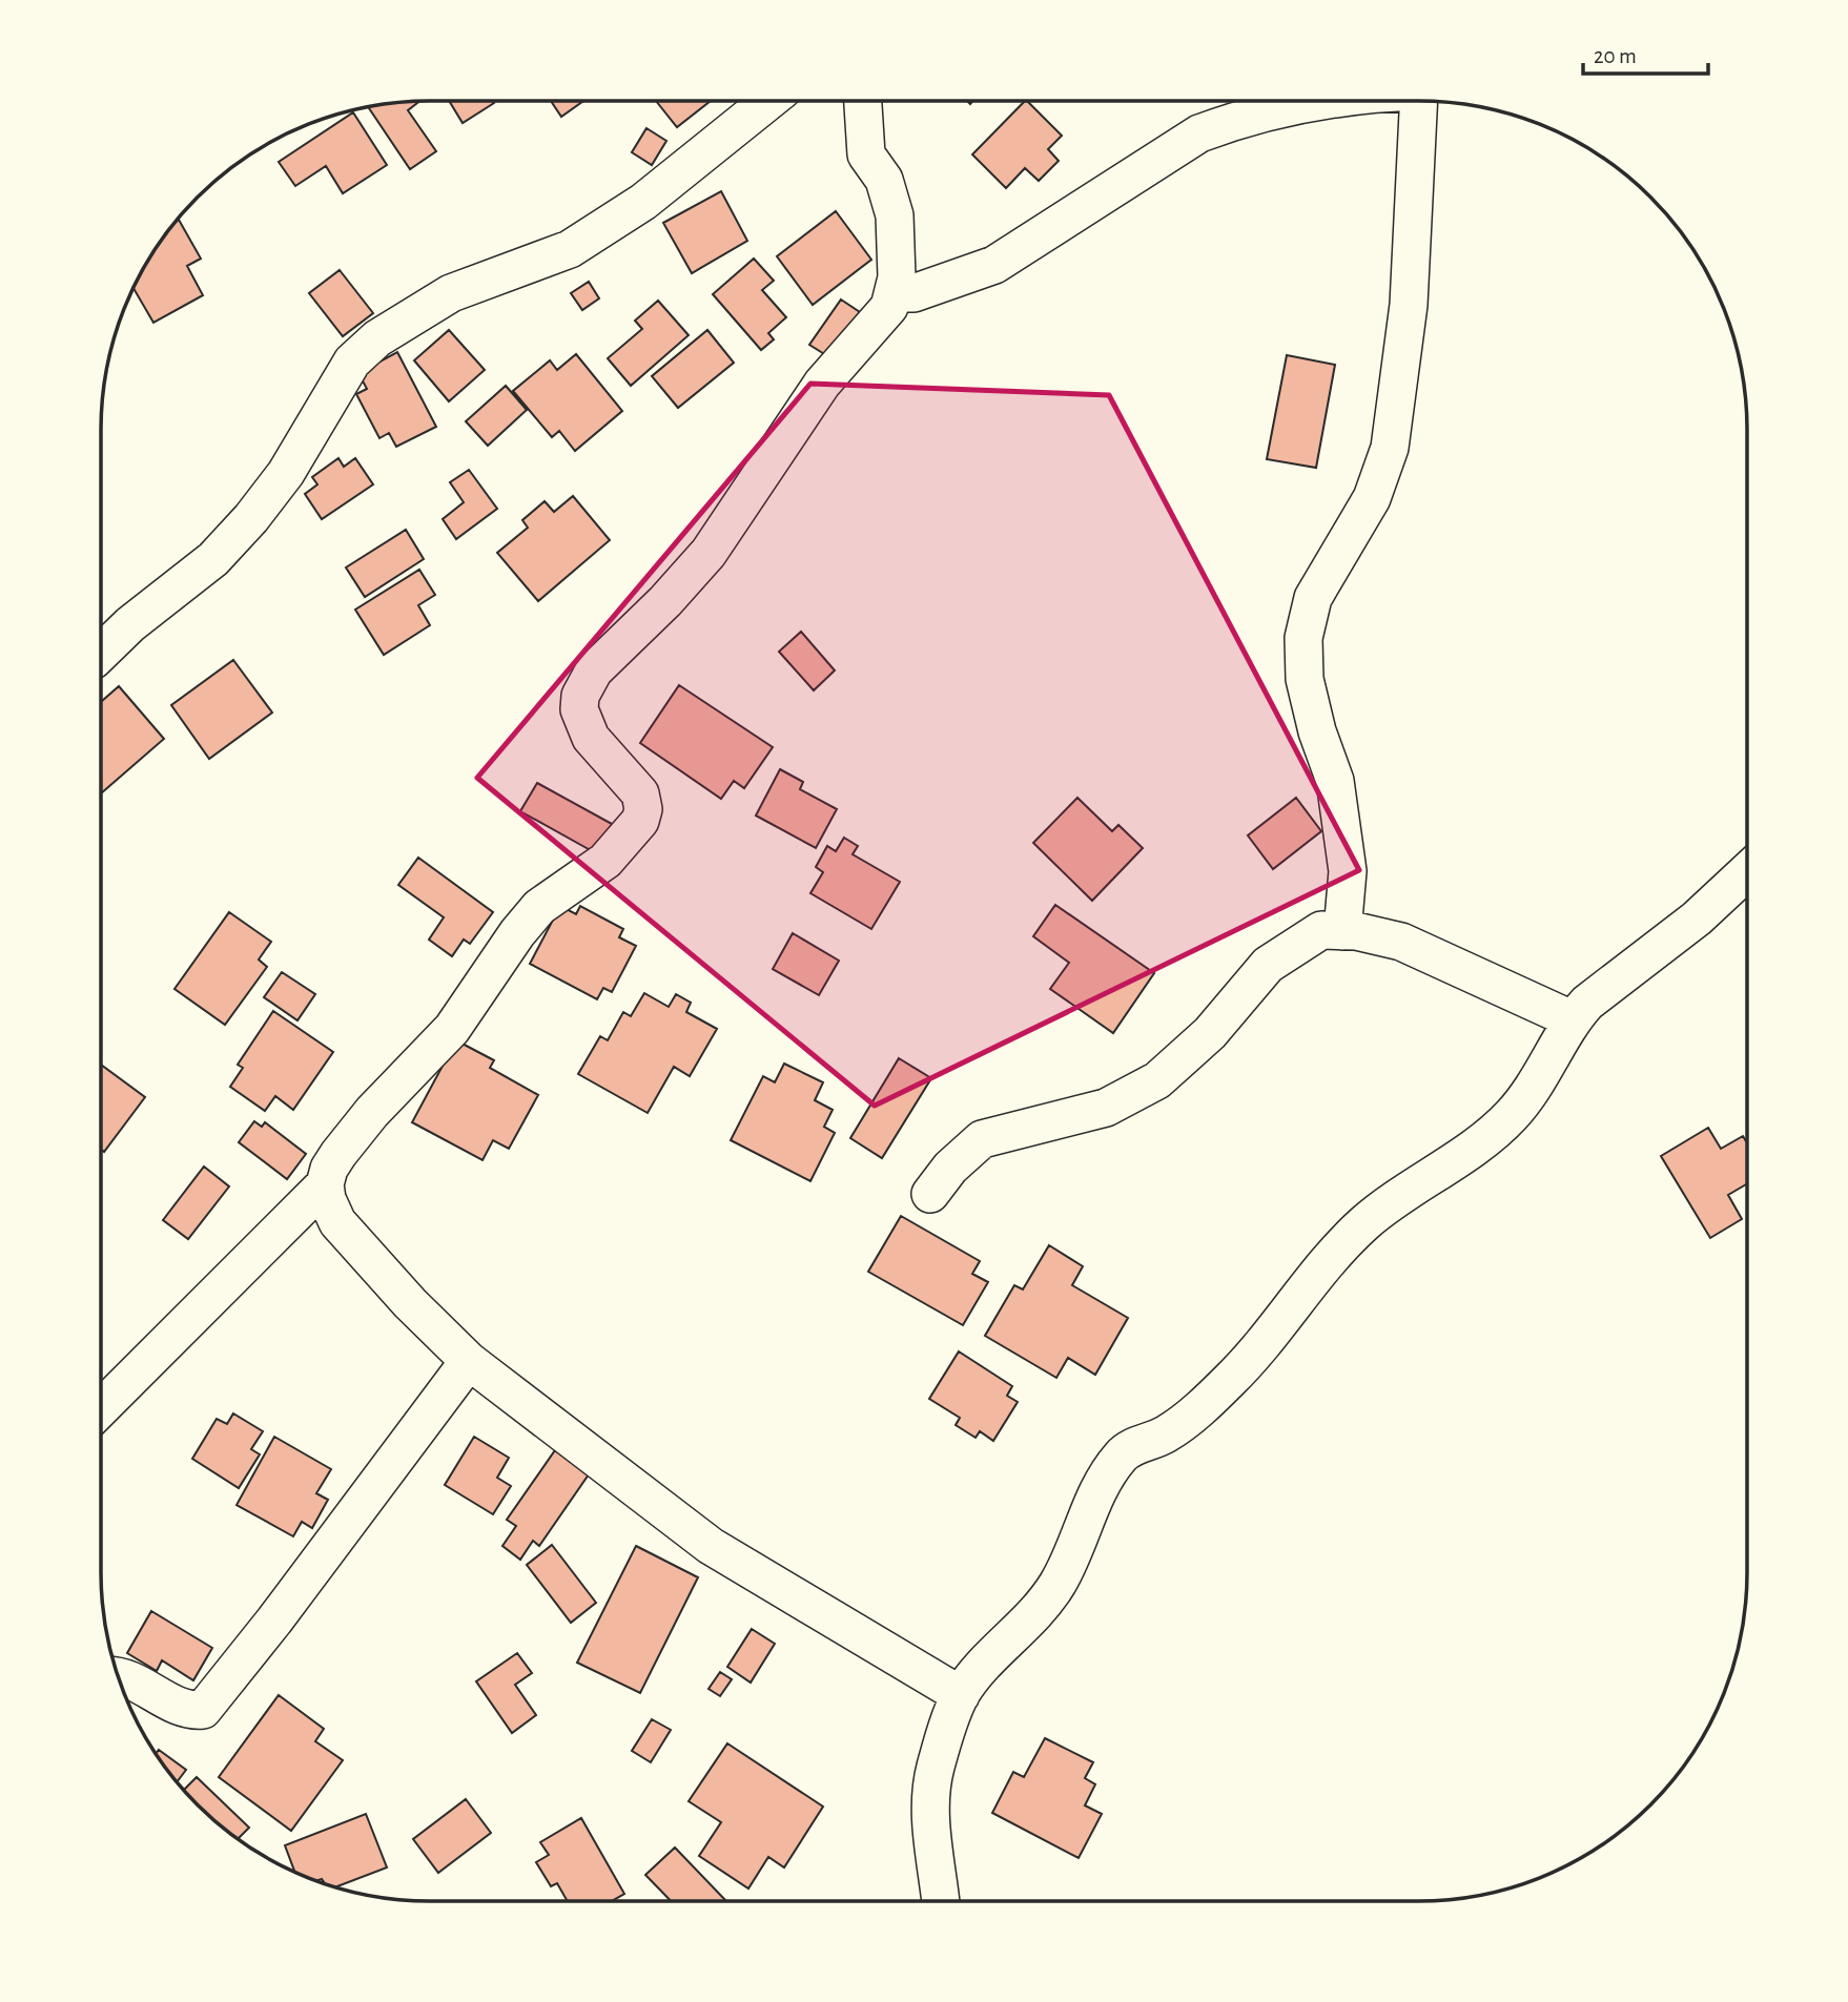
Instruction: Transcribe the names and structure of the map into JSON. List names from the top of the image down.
{
  "scale_bar": "20 m"
}
